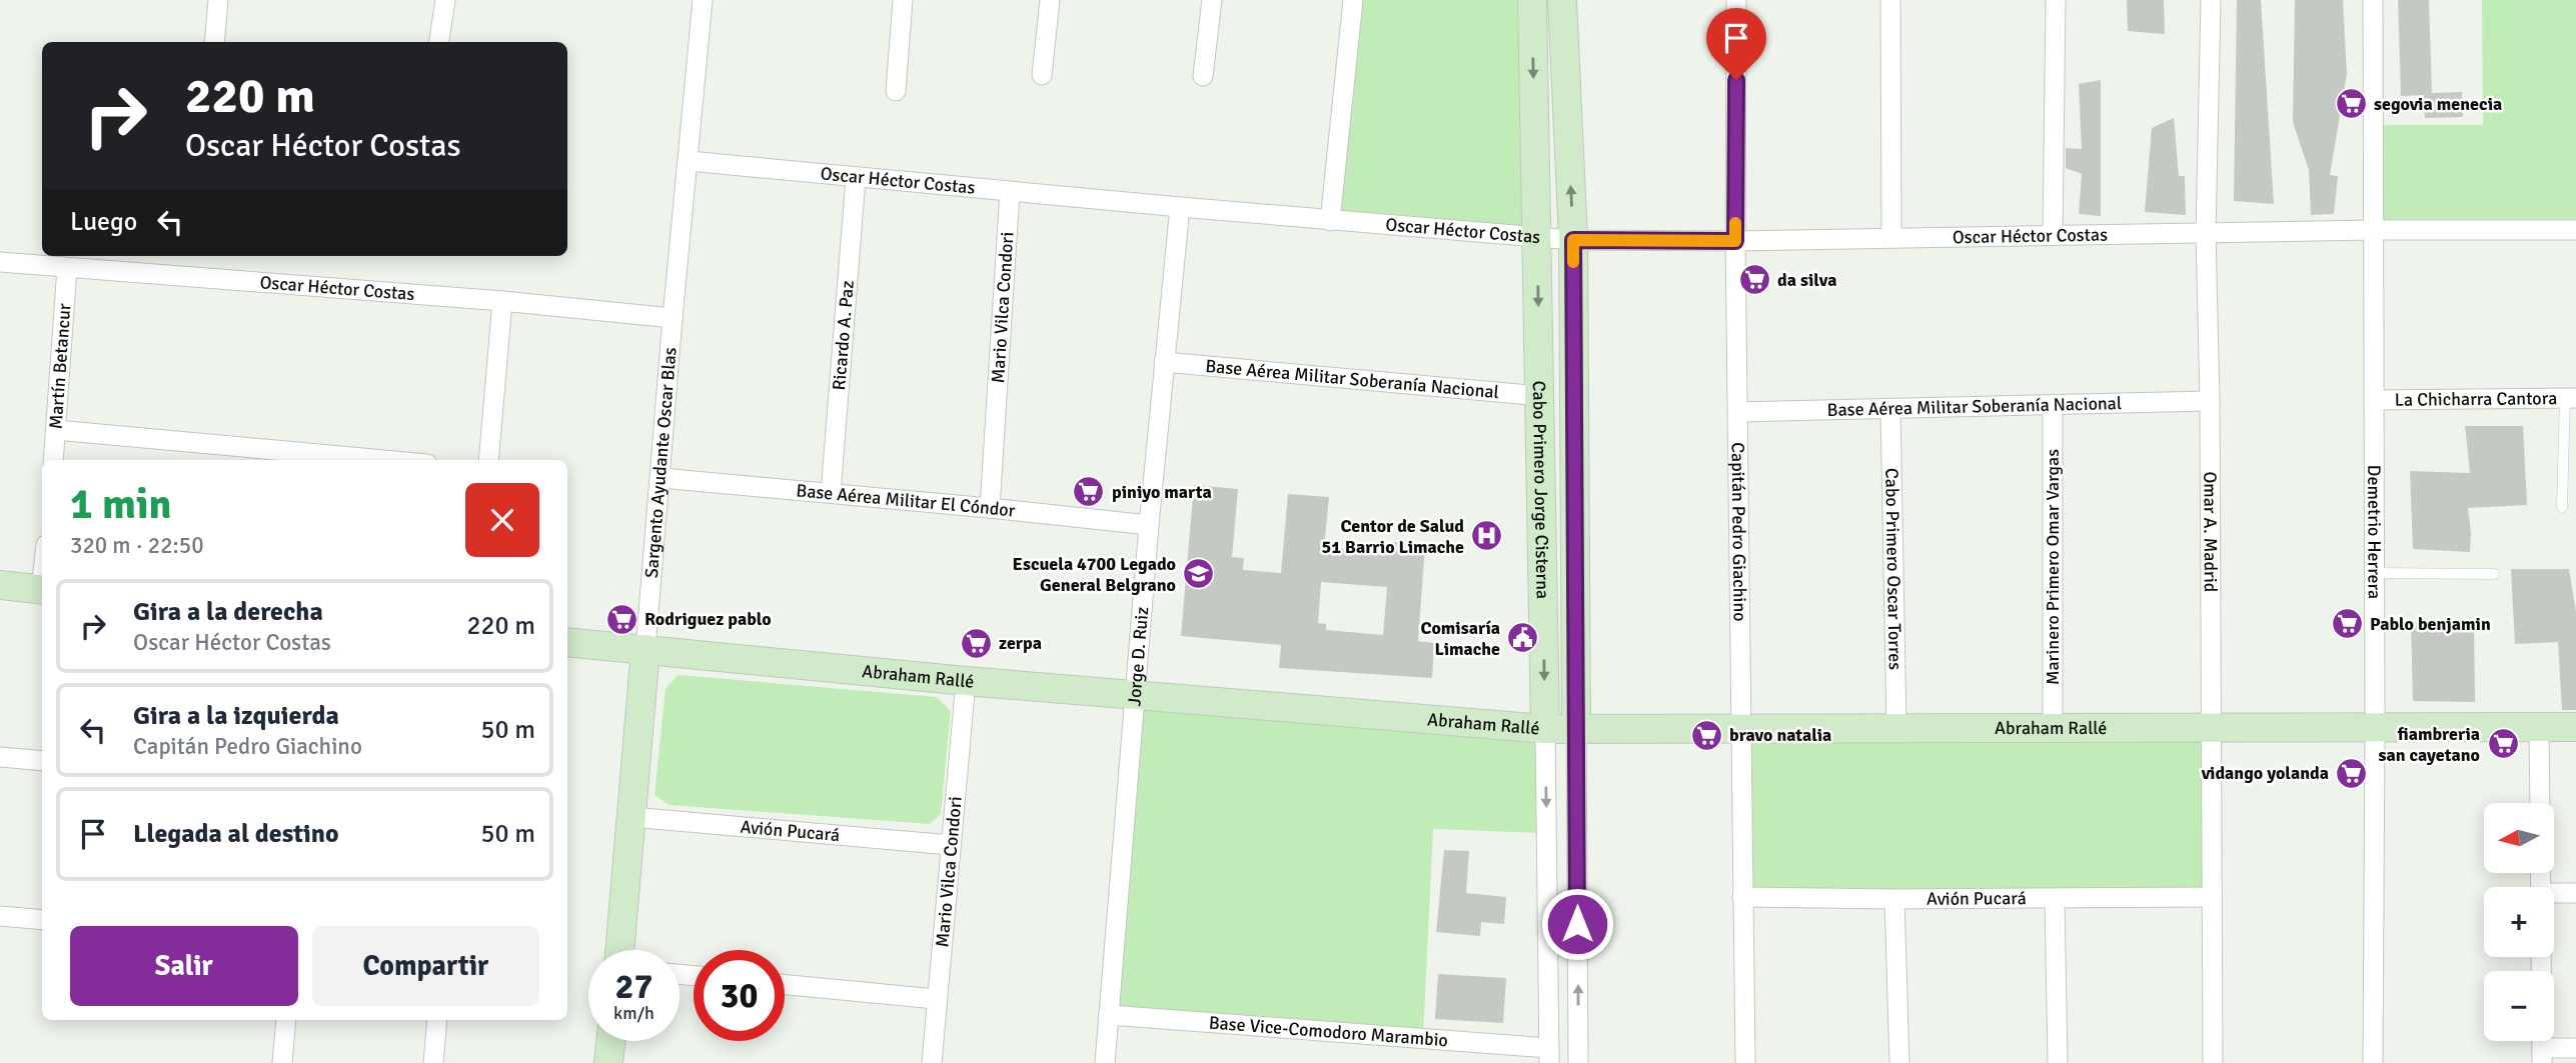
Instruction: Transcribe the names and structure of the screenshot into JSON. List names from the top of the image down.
{
  "streets": {
    "street": [
      "Oscar Héctor Costas",
      "Mario Vilca Condori",
      "Ricardo A. Paz",
      "Martín Betancur",
      "Base Aérea Militar Soberanía Nacional",
      "La Chicharra Cantora",
      "Sargento Ayudante Oscar Blas",
      "Cabo Primero Jorge Cisterna",
      "Base Aérea Militar El Cóndor",
      "Omar A. Madrid",
      "Demetrio Herrera",
      "Capitán Pedro Giachino",
      "Marinero Primero Omar Vargas",
      "Cabo Primero Oscar Torres",
      "Jorge D. Ruiz",
      "Abraham Rallé",
      "Avión Pucará",
      "Base Vice-Comodoro Marambio"
    ]
  },
  "crossings": [
    ["Oscar Héctor Costas", "Mario Vilca Condori"],
    ["Oscar Héctor Costas", "Ricardo A. Paz"],
    ["Oscar Héctor Costas", "Martín Betancur"],
    ["Oscar Héctor Costas", "Sargento Ayudante Oscar Blas"],
    ["Oscar Héctor Costas", "Cabo Primero Jorge Cisterna"],
    ["Oscar Héctor Costas", "Omar A. Madrid"],
    ["Oscar Héctor Costas", "Demetrio Herrera"],
    ["Oscar Héctor Costas", "Capitán Pedro Giachino"],
    ["Oscar Héctor Costas", "Jorge D. Ruiz"],
    ["Mario Vilca Condori", "Base Aérea Militar El Cóndor"],
    ["Mario Vilca Condori", "Abraham Rallé"],
    ["Mario Vilca Condori", "Avión Pucará"],
    ["Ricardo A. Paz", "Base Aérea Militar El Cóndor"],
    ["Base Aérea Militar Soberanía Nacional", "Cabo Primero Jorge Cisterna"],
    ["Base Aérea Militar Soberanía Nacional", "Omar A. Madrid"],
    ["Base Aérea Militar Soberanía Nacional", "Capitán Pedro Giachino"],
    ["Base Aérea Militar Soberanía Nacional", "Marinero Primero Omar Vargas"],
    ["Base Aérea Militar Soberanía Nacional", "Cabo Primero Oscar Torres"],
    ["Base Aérea Militar Soberanía Nacional", "Jorge D. Ruiz"],
    ["La Chicharra Cantora", "Demetrio Herrera"],
    ["Sargento Ayudante Oscar Blas", "Base Aérea Militar El Cóndor"],
    ["Sargento Ayudante Oscar Blas", "Abraham Rallé"],
    ["Sargento Ayudante Oscar Blas", "Avión Pucará"],
    ["Cabo Primero Jorge Cisterna", "Abraham Rallé"],
    ["Cabo Primero Jorge Cisterna", "Base Vice-Comodoro Marambio"],
    ["Base Aérea Militar El Cóndor", "Jorge D. Ruiz"],
    ["Omar A. Madrid", "Abraham Rallé"],
    ["Omar A. Madrid", "Avión Pucará"],
    ["Demetrio Herrera", "Abraham Rallé"],
    ["Capitán Pedro Giachino", "Abraham Rallé"],
    ["Capitán Pedro Giachino", "Avión Pucará"],
    ["Marinero Primero Omar Vargas", "Abraham Rallé"],
    ["Cabo Primero Oscar Torres", "Abraham Rallé"],
    ["Jorge D. Ruiz", "Abraham Rallé"],
    ["Jorge D. Ruiz", "Base Vice-Comodoro Marambio"]
  ],
  "places": {
    "supermarket": [
      "segovia menecia",
      "da silva",
      "piniyo marta",
      "Rodriguez pablo",
      "Pablo benjamin",
      "zerpa",
      "bravo natalia",
      "fiambreria san cayetano",
      "vidango yolanda"
    ],
    "hospital": ["Centor de Salud 51 Barrio Limache"],
    "school or university": ["Escuela 4700 Legado General Belgrano"],
    "public building": ["Comisaría Limache"]
  },
  "north": "left",
  "page": {
    "turn": ["220 m", "Oscar Héctor Costas"],
    "then": "Luego",
    "heading": ["1 min", "320 m · 22:50"],
    "list": [
      {
        "name": "Gira a la derecha",
        "note": "Oscar Héctor Costas",
        "value": "220 m"
      },
      {
        "name": "Gira a la izquierda",
        "note": "Capitán Pedro Giachino",
        "value": "50 m"
      },
      {
        "name": "Llegada al destino",
        "value": "50 m"
      }
    ],
    "map_buttons": ["+", "−"],
    "buttons": ["Salir", "Compartir"],
    "speed": "27 km/h",
    "limit": "30"
  }
}
